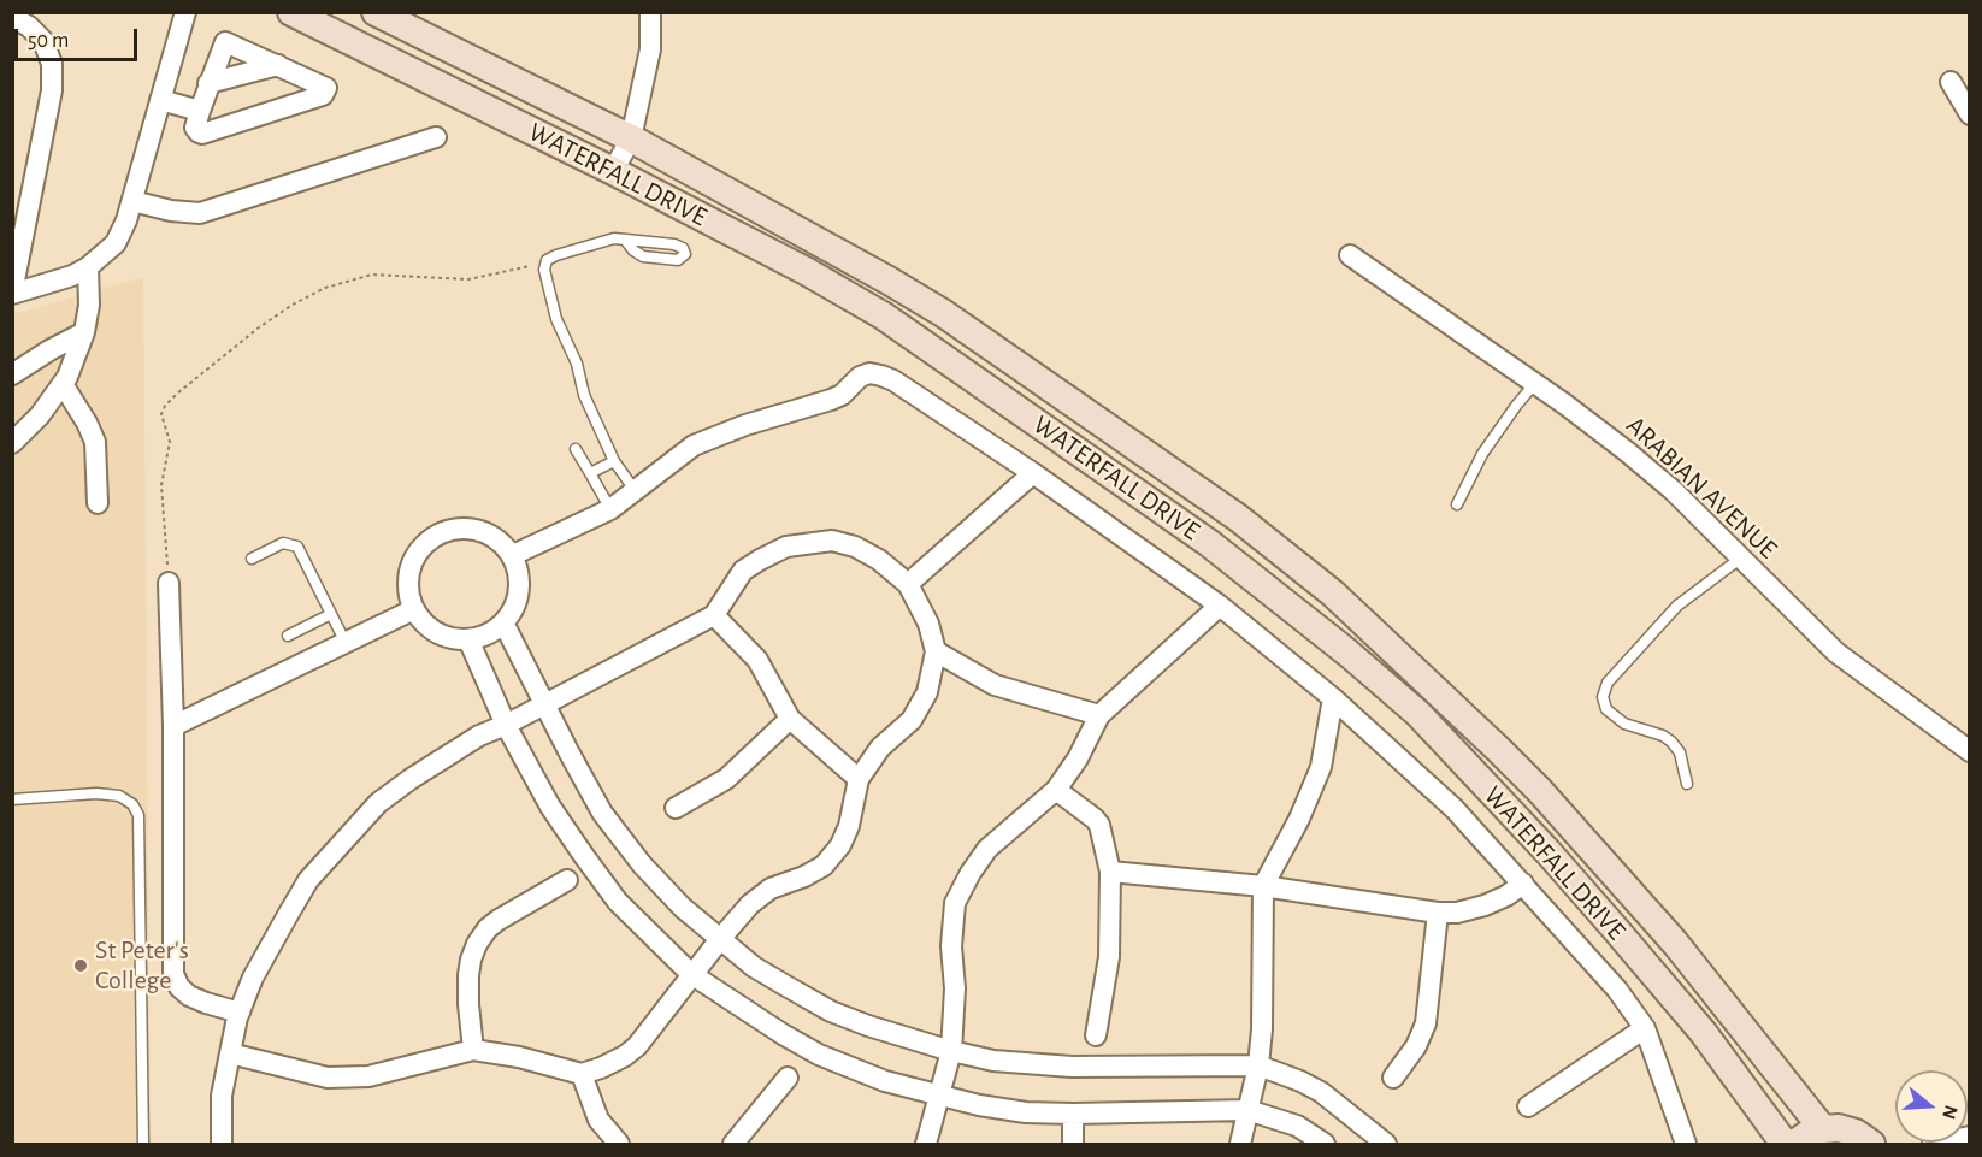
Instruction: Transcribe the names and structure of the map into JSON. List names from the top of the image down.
{
  "streets": {
    "main road": ["WATERFALL DRIVE"],
    "street": ["ARABIAN AVENUE"]
  },
  "places": ["St Peter's College"],
  "scale_bar": "50 m",
  "north": "right"
}
